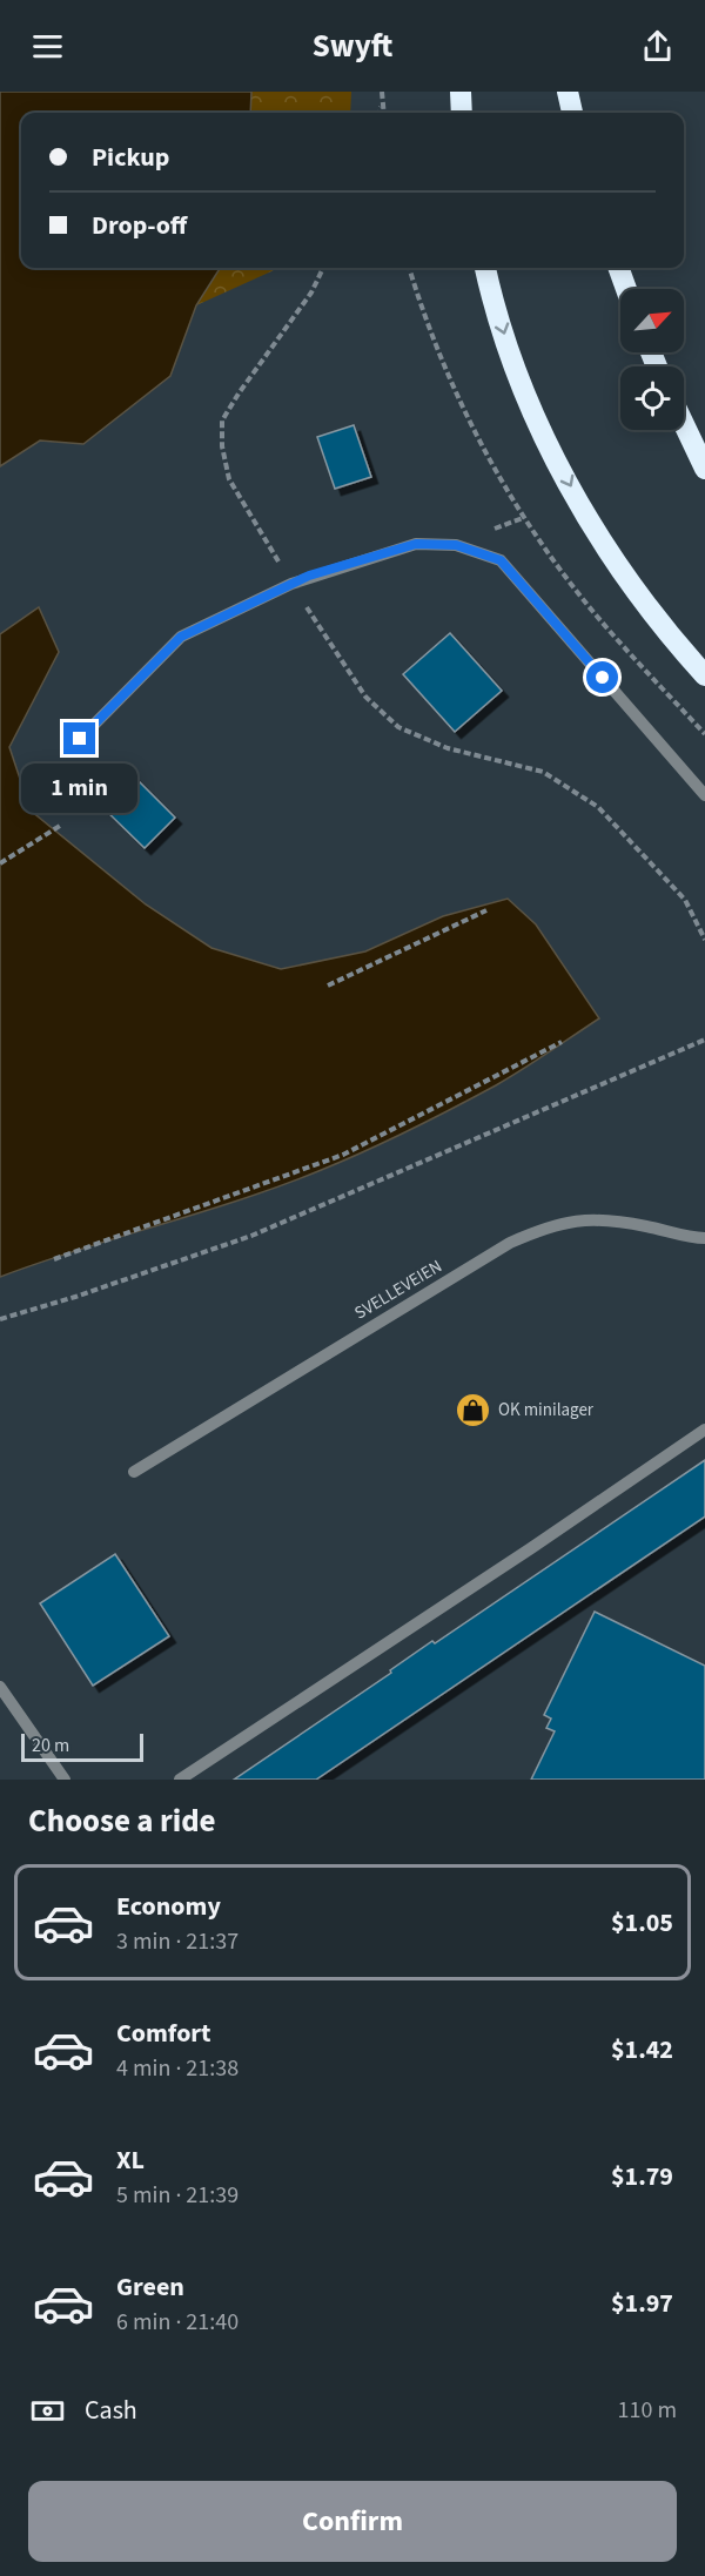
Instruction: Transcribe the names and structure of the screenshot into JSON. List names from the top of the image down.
{
  "streets": {
    "street": ["SVELLEVEIEN"]
  },
  "places": {
    "shop": ["OK minilager"]
  },
  "scale_bar": "20 m",
  "north": "top right",
  "page": {
    "header": "Swyft",
    "banner": ["Pickup", "Drop-off"],
    "bubble": "1 min",
    "scale": "20 m",
    "heading": "Choose a ride",
    "list": [
      {
        "name": "Economy",
        "note": "3 min · 21:37",
        "value": "$1.05"
      },
      {
        "name": "Comfort",
        "note": "4 min · 21:38",
        "value": "$1.42"
      },
      {
        "name": "XL",
        "note": "5 min · 21:39",
        "value": "$1.79"
      },
      {
        "name": "Green",
        "note": "6 min · 21:40",
        "value": "$1.97"
      }
    ],
    "pay": ["Cash", "110 m"],
    "buttons": "Confirm"
  }
}
